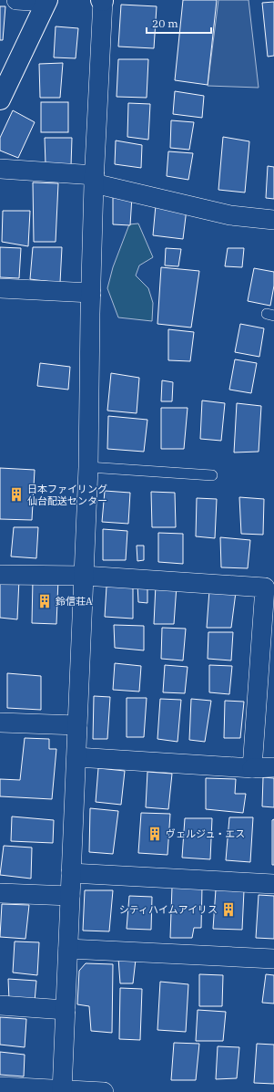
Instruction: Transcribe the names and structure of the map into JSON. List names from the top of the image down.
{
  "places": {
    "building": [
      "日本ファイリング 仙台配送センター",
      "鈴信荘A",
      "ヴェルジュ・エス",
      "シティハイムアイリス"
    ]
  },
  "scale_bar": "20 m"
}
